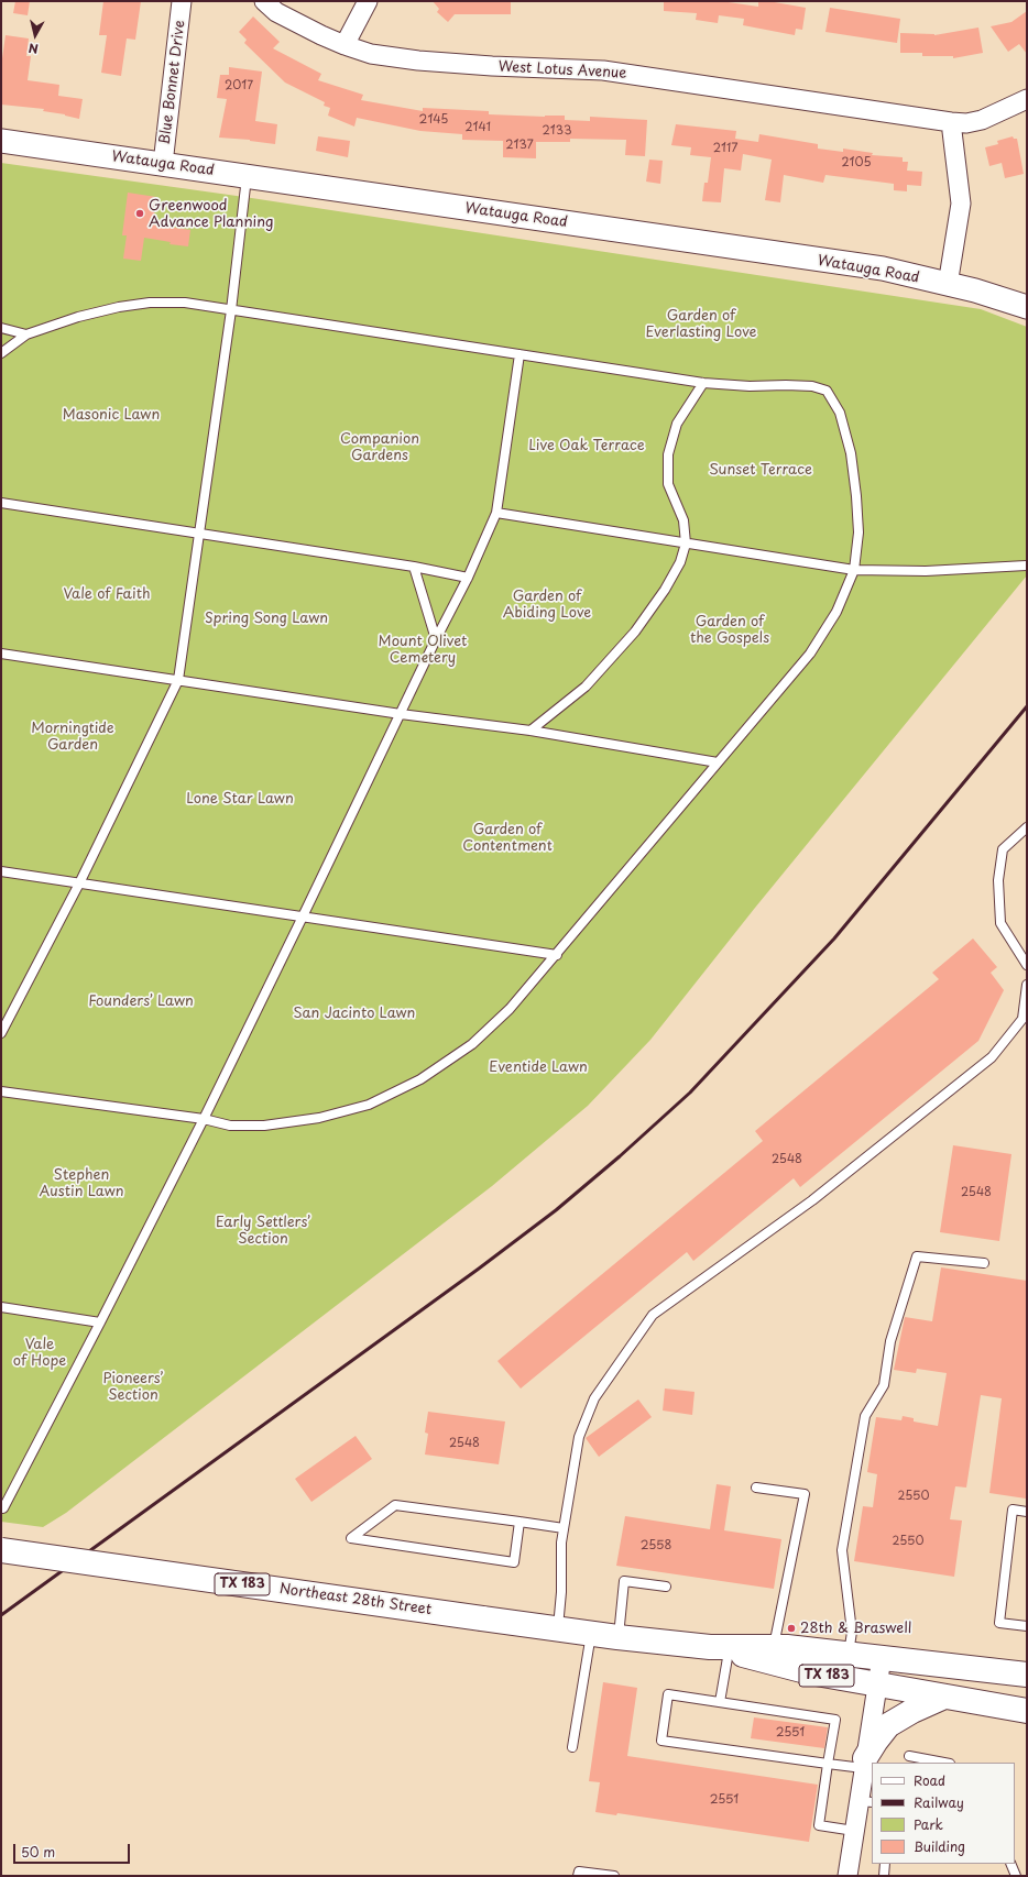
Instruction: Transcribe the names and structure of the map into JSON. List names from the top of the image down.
{
  "streets": {
    "main road": ["TX 183", "Northeast 28th Street"],
    "street": ["West Lotus Avenue", "Blue Bonnet Drive", "Watauga Road"]
  },
  "crossings": [
    ["Blue Bonnet Drive", "Watauga Road"]
  ],
  "parks": [
    "Garden of Everlasting Love",
    "Masonic Lawn",
    "Companion Gardens",
    "Live Oak Terrace",
    "Sunset Terrace",
    "Vale of Faith",
    "Garden of Abiding Love",
    "Spring Song Lawn",
    "Garden of the Gospels",
    "Mount Olivet Cemetery",
    "Morningtide Garden",
    "Lone Star Lawn",
    "Garden of Contentment",
    "Founders’ Lawn",
    "San Jacinto Lawn",
    "Eventide Lawn",
    "Stephen Austin Lawn",
    "Early Settlers’ Section",
    "Vale of Hope",
    "Pioneers’ Section"
  ],
  "places": ["Greenwood Advance Planning", "28th & Braswell"],
  "house_numbers": [
    "2017",
    "2145",
    "2141",
    "2133",
    "2137",
    "2117",
    "2105",
    "2548",
    "2548",
    "2548",
    "2550",
    "2550",
    "2558",
    "2551",
    "2551"
  ],
  "legend": [
    "Road",
    "Railway",
    "Park",
    "Building"
  ],
  "scale_bar": "50 m",
  "north": "bottom"
}
